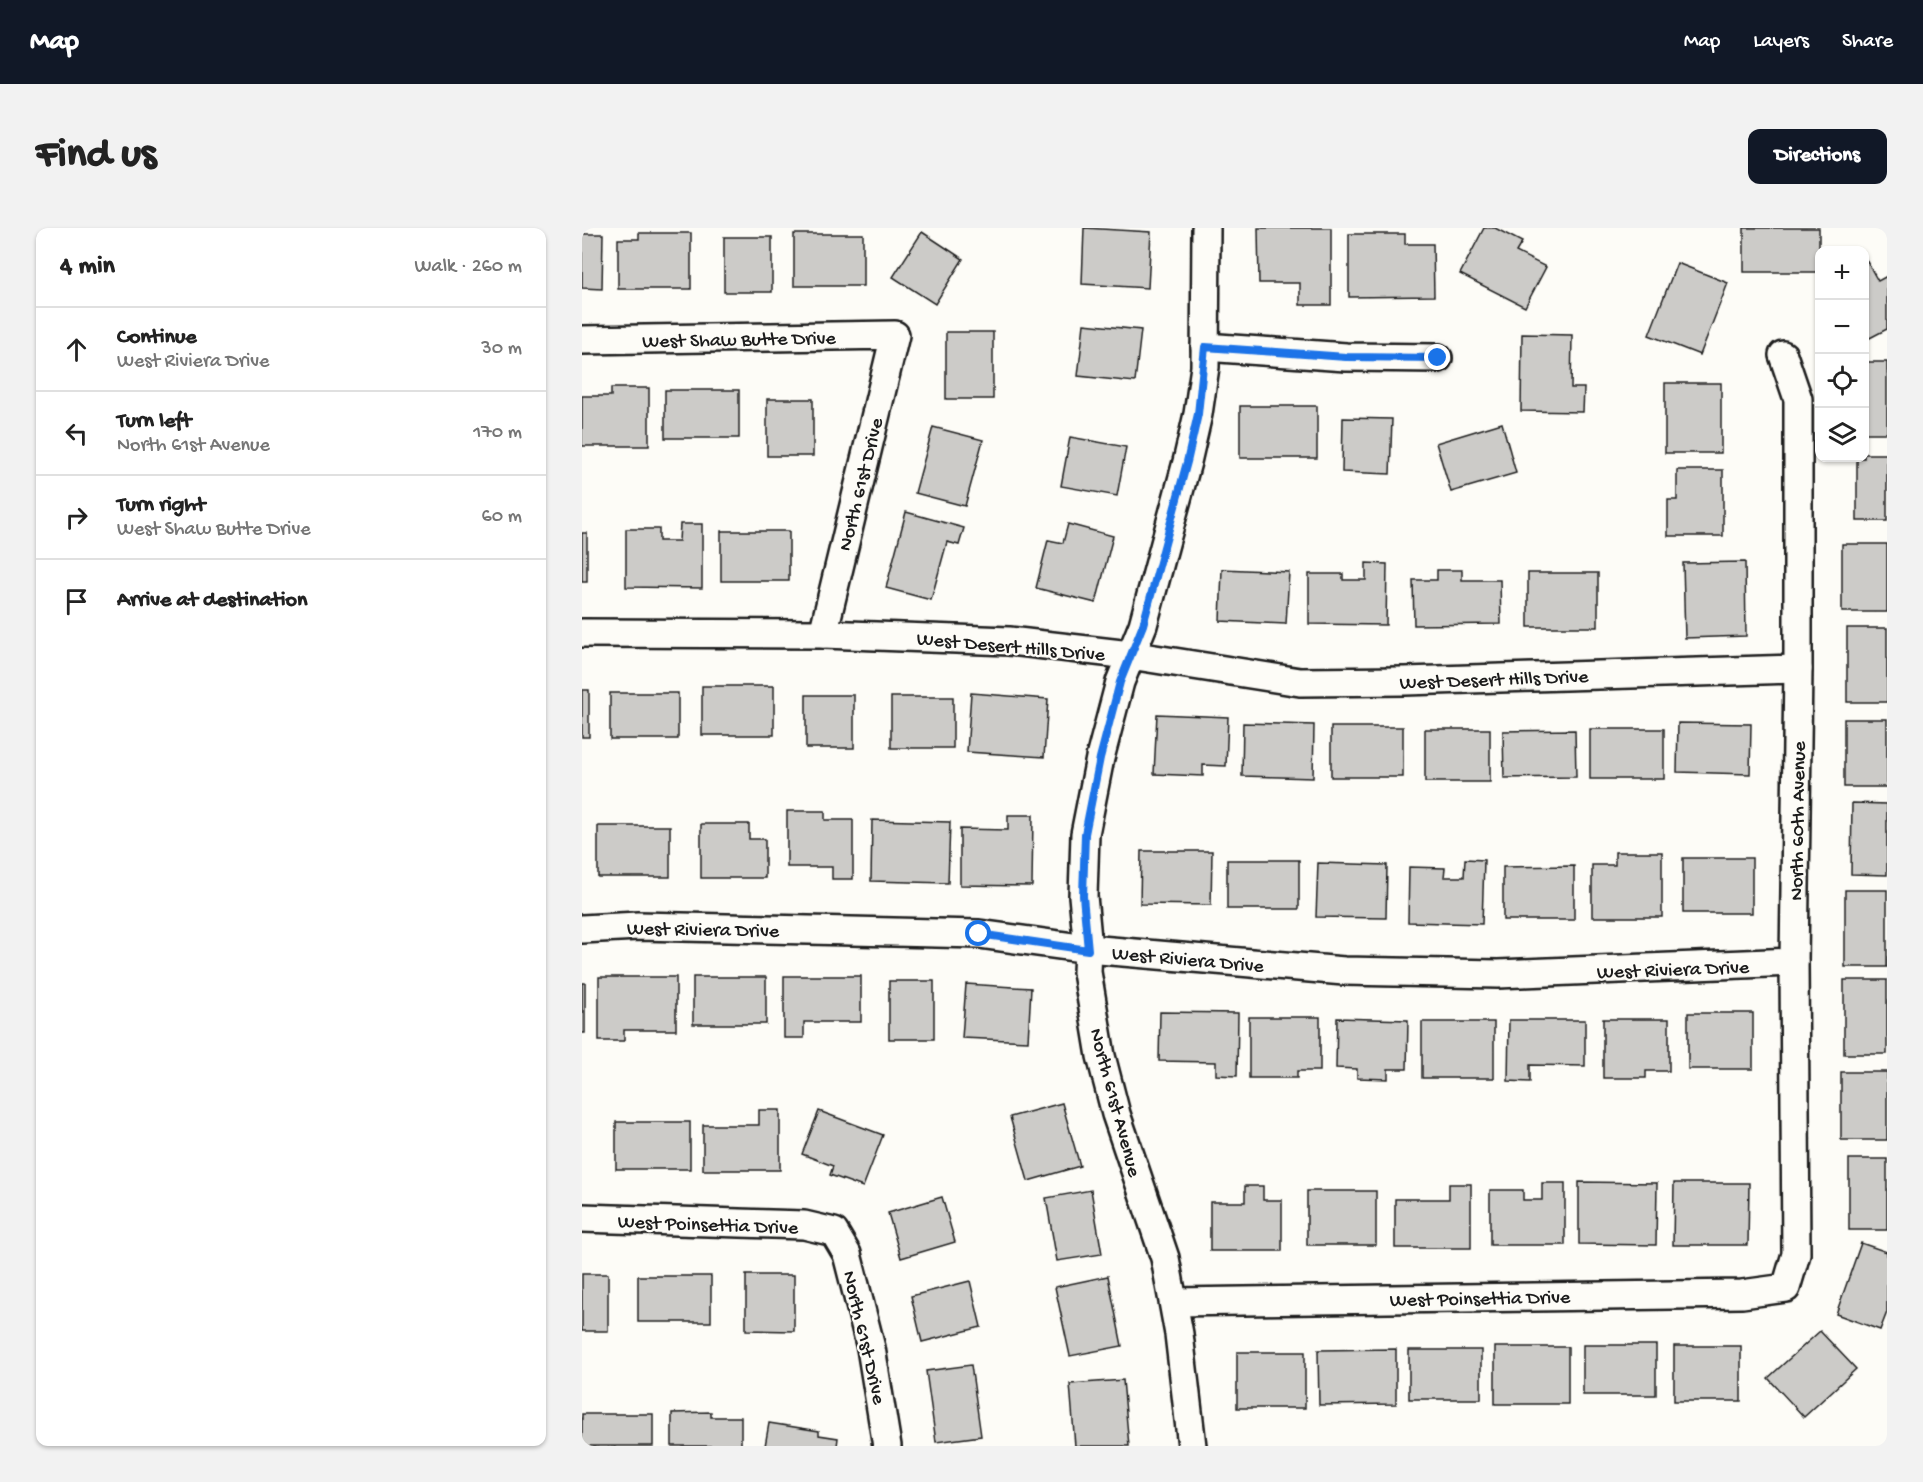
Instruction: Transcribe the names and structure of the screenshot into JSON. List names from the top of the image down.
{
  "streets": {
    "street": [
      "West Shaw Butte Drive",
      "North 61st Drive",
      "West Desert Hills Drive",
      "North 60th Avenue",
      "West Riviera Drive",
      "North 61st Avenue",
      "West Poinsettia Drive"
    ]
  },
  "crossings": [
    ["West Shaw Butte Drive", "North 61st Drive"],
    ["North 61st Drive", "West Desert Hills Drive"],
    ["North 61st Drive", "West Poinsettia Drive"],
    ["West Desert Hills Drive", "North 60th Avenue"],
    ["West Desert Hills Drive", "North 61st Avenue"],
    ["North 60th Avenue", "West Riviera Drive"],
    ["North 60th Avenue", "West Poinsettia Drive"],
    ["West Riviera Drive", "North 61st Avenue"],
    ["North 61st Avenue", "West Poinsettia Drive"]
  ],
  "page": {
    "header": "Map",
    "nav": ["Map", "Layers", "Share"],
    "buttons": "Directions",
    "title": "Find us",
    "heading": ["4 min", "Walk · 260 m"],
    "map_buttons": ["+", "−"],
    "list": [
      ["Continue", "West Riviera Drive", "30 m"],
      ["Turn left", "North 61st Avenue", "170 m"],
      ["Turn right", "West Shaw Butte Drive", "60 m"],
      "Arrive at destination"
    ]
  }
}
